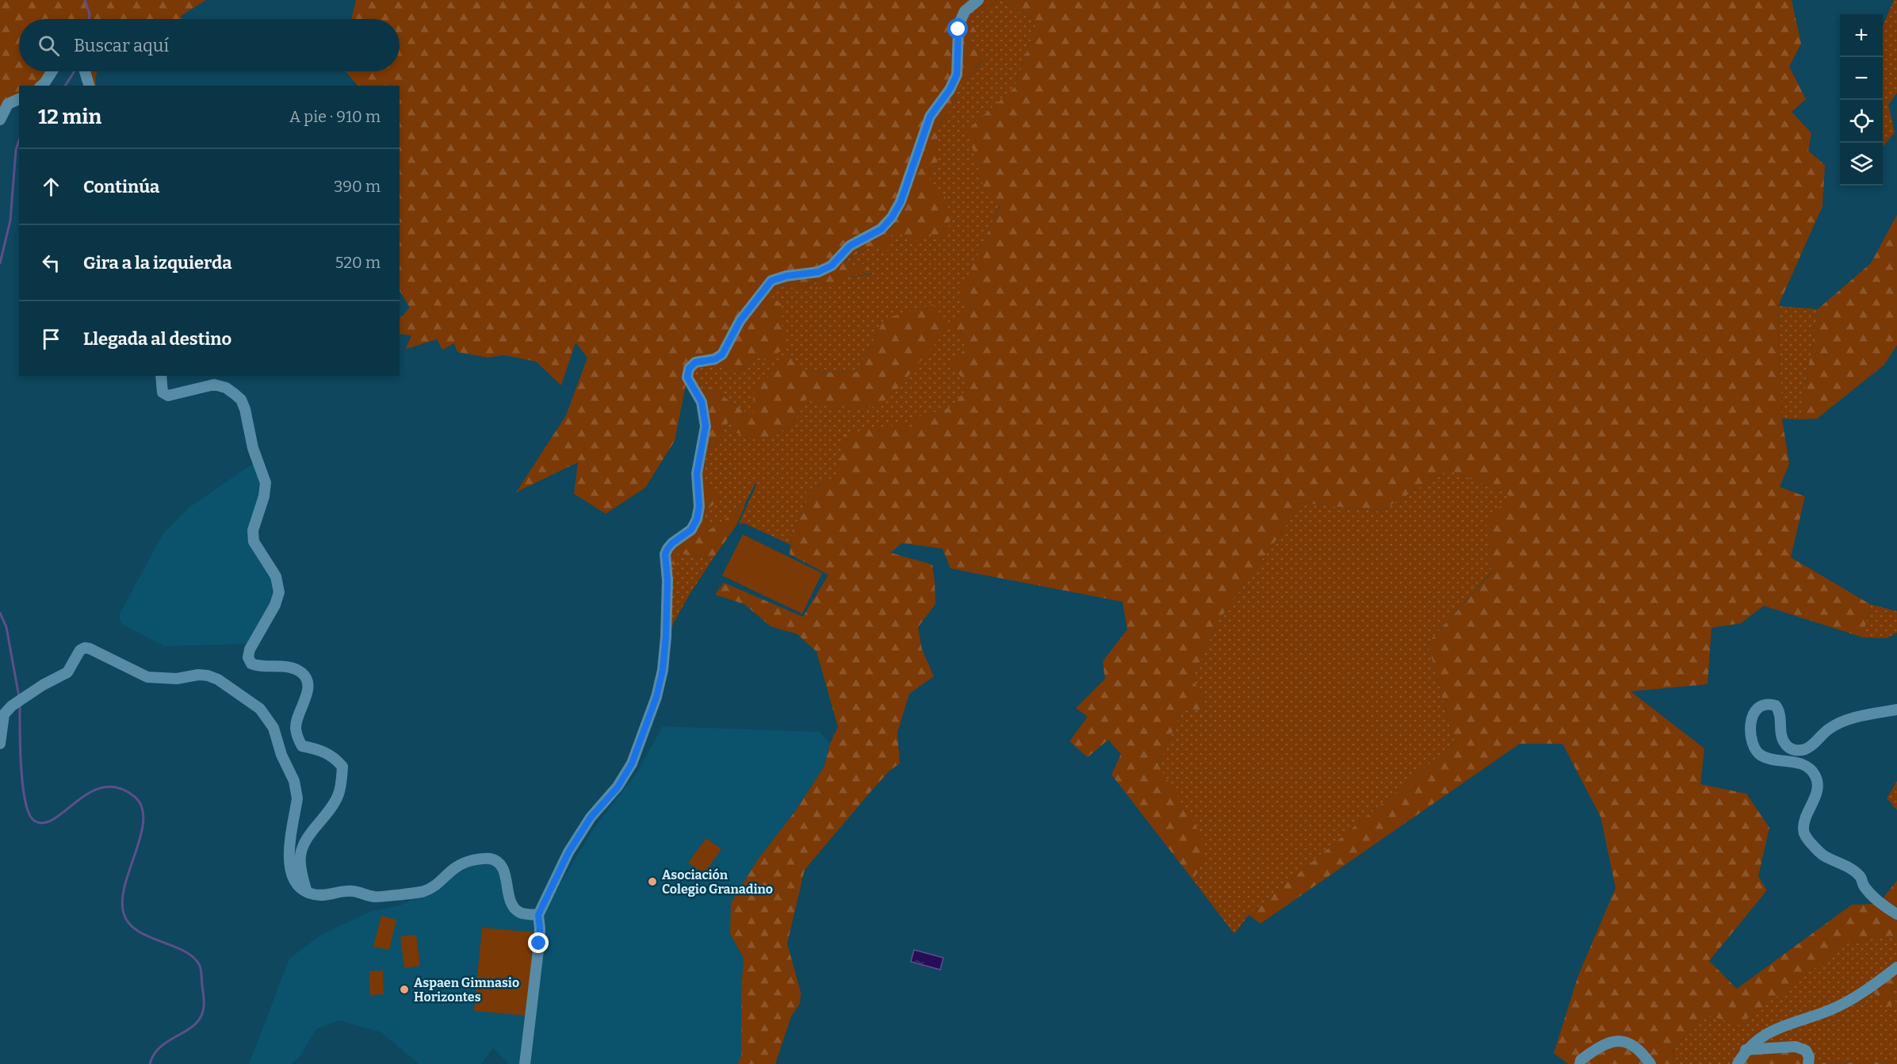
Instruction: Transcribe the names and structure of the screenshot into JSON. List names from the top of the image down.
{
  "places": ["Asociación Colegio Granadino", "Aspaen Gimnasio Horizontes"],
  "page": {
    "map_buttons": ["+", "−"],
    "search": "Buscar aquí",
    "heading": ["12 min", "A pie · 910 m"],
    "list": [
      ["Continúa", "390 m"],
      ["Gira a la izquierda", "520 m"],
      "Llegada al destino"
    ]
  }
}
